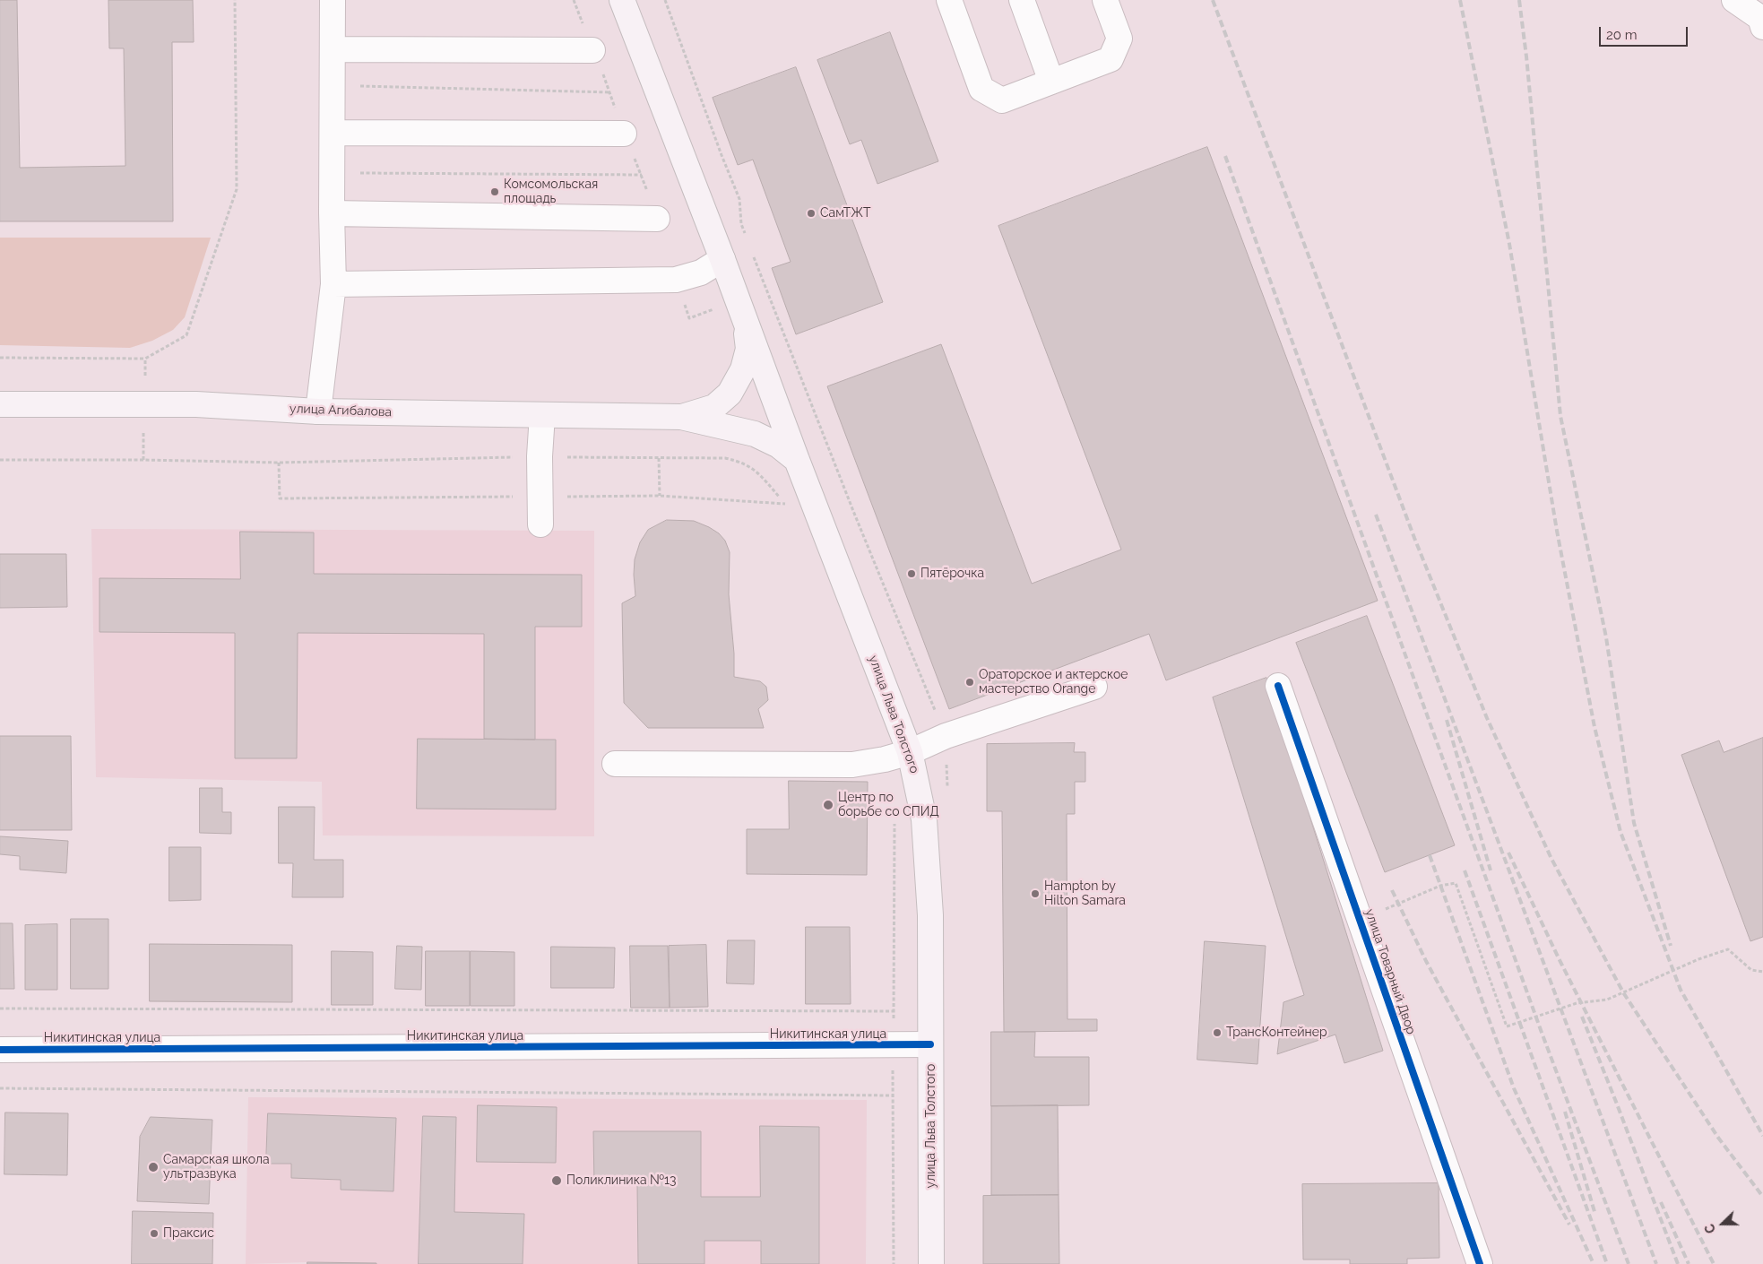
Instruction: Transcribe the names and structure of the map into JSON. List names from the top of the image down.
{
  "streets": {
    "main road": ["улица Агибалова", "улица Льва Толстого"],
    "street": ["улица Товарный Двор", "Никитинская улица"]
  },
  "crossings": [
    ["улица Льва Толстого", "Никитинская улица"]
  ],
  "places": [
    "Комсомольская площадь",
    "СамТЖТ",
    "Пятёрочка",
    "Ораторское и актерское мастерство Orange",
    "Центр по борьбе со СПИД",
    "Hampton by Hilton Samara",
    "ТрансКонтейнер",
    "Самарская школа ультразвука",
    "Поликлиника №13",
    "Праксис"
  ],
  "scale_bar": "20 m",
  "north": "left"
}
